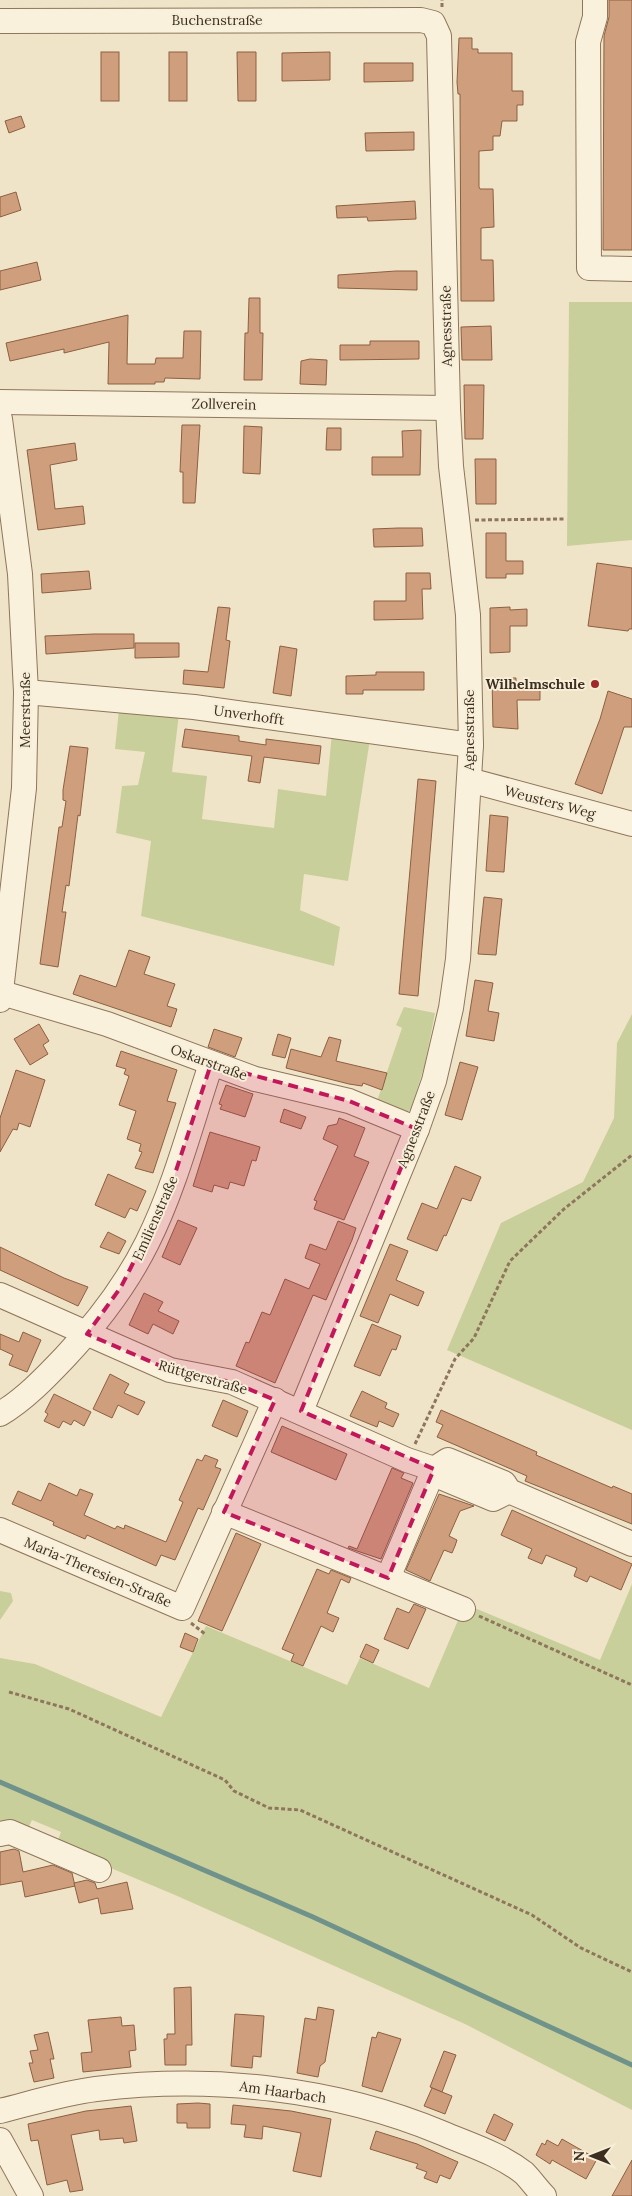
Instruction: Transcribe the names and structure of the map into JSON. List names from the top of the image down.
{
  "streets": {
    "street": [
      "Buchenstraße",
      "Agnesstraße",
      "Zollverein",
      "Meerstraße",
      "Unverhofft",
      "Weusters Weg",
      "Oskarstraße",
      "Emilienstraße",
      "Rüttgerstraße",
      "Maria-Theresien-Straße",
      "Am Haarbach"
    ]
  },
  "crossings": [
    ["Buchenstraße", "Agnesstraße"],
    ["Agnesstraße", "Zollverein"],
    ["Agnesstraße", "Unverhofft"],
    ["Agnesstraße", "Weusters Weg"],
    ["Agnesstraße", "Oskarstraße"],
    ["Agnesstraße", "Rüttgerstraße"],
    ["Meerstraße", "Unverhofft"],
    ["Meerstraße", "Oskarstraße"],
    ["Oskarstraße", "Emilienstraße"],
    ["Emilienstraße", "Rüttgerstraße"],
    ["Rüttgerstraße", "Maria-Theresien-Straße"]
  ],
  "places": ["Wilhelmschule"],
  "north": "left"
}
